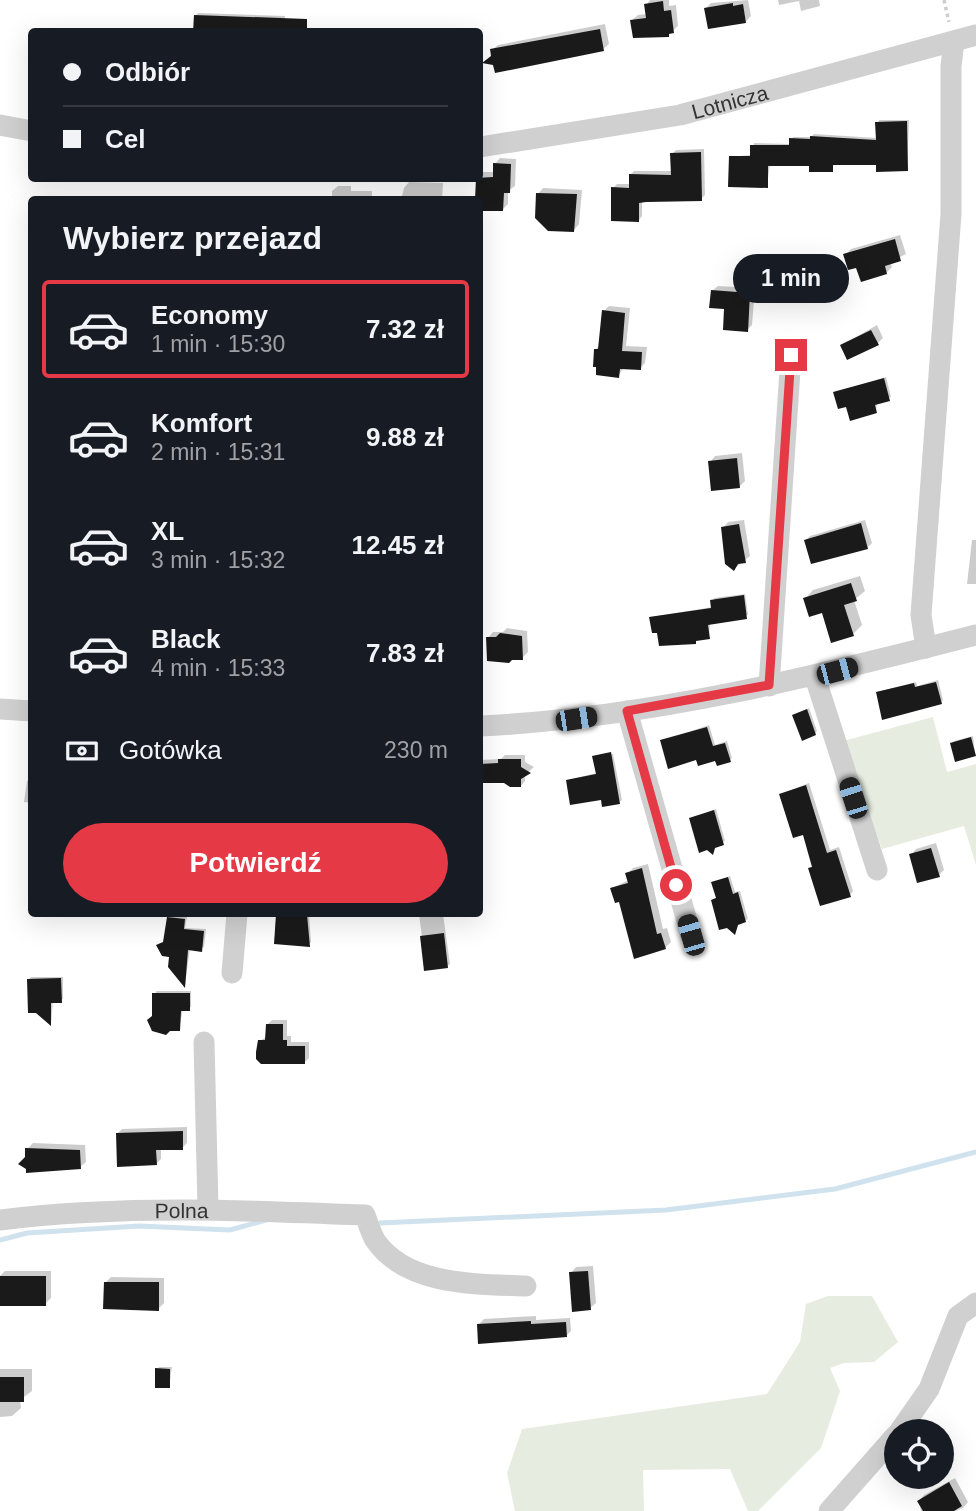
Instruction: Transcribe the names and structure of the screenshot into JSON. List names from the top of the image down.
{
  "streets": {
    "street": ["Lotnicza", "Polna"]
  },
  "page": {
    "banner": ["Odbiór", "Cel"],
    "heading": "Wybierz przejazd",
    "bubble": "1 min",
    "list": [
      {
        "name": "Economy",
        "note": "1 min · 15:30",
        "value": "7.32 zł"
      },
      {
        "name": "Komfort",
        "note": "2 min · 15:31",
        "value": "9.88 zł"
      },
      {
        "name": "XL",
        "note": "3 min · 15:32",
        "value": "12.45 zł"
      },
      {
        "name": "Black",
        "note": "4 min · 15:33",
        "value": "7.83 zł"
      }
    ],
    "pay": ["Gotówka", "230 m"],
    "buttons": "Potwierdź"
  }
}
